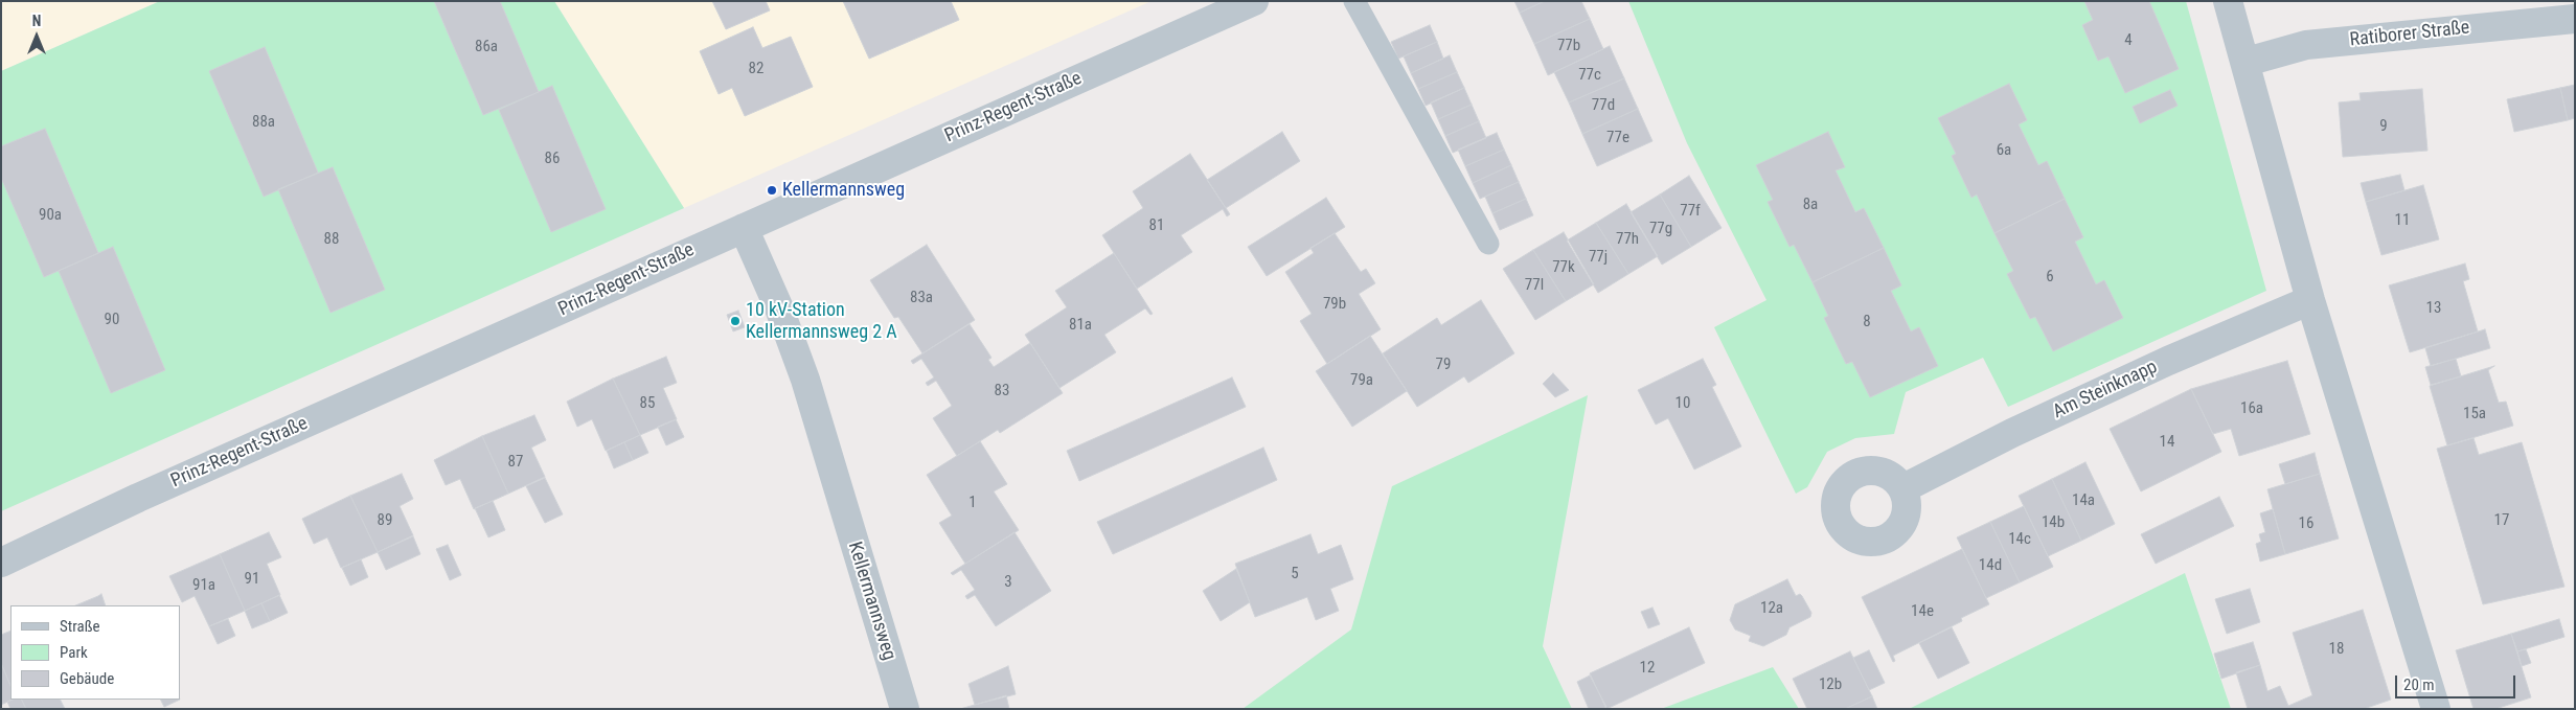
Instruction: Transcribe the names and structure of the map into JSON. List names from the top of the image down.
{
  "streets": {
    "street": [
      "Ratiborer Straße",
      "Prinz-Regent-Straße",
      "Am Steinknapp",
      "Kellermannsweg"
    ]
  },
  "crossings": [
    ["Prinz-Regent-Straße", "Kellermannsweg"]
  ],
  "places": ["Kellermannsweg", "10 kV-Station Kellermannsweg 2 A"],
  "house_numbers": [
    "4",
    "77b",
    "86a",
    "82",
    "77c",
    "77d",
    "88a",
    "9",
    "77e",
    "6a",
    "86",
    "8a",
    "77f",
    "90a",
    "11",
    "81",
    "77g",
    "88",
    "77h",
    "77j",
    "77k",
    "6",
    "77l",
    "83a",
    "79b",
    "13",
    "90",
    "8",
    "81a",
    "79",
    "79a",
    "83",
    "85",
    "10",
    "16a",
    "15a",
    "14",
    "87",
    "14a",
    "1",
    "89",
    "17",
    "14b",
    "16",
    "14c",
    "14d",
    "5",
    "91",
    "3",
    "91a",
    "12a",
    "14e",
    "18",
    "12",
    "12b"
  ],
  "legend": ["Straße", "Park", "Gebäude"],
  "scale_bar": "20 m",
  "north": "top"
}
